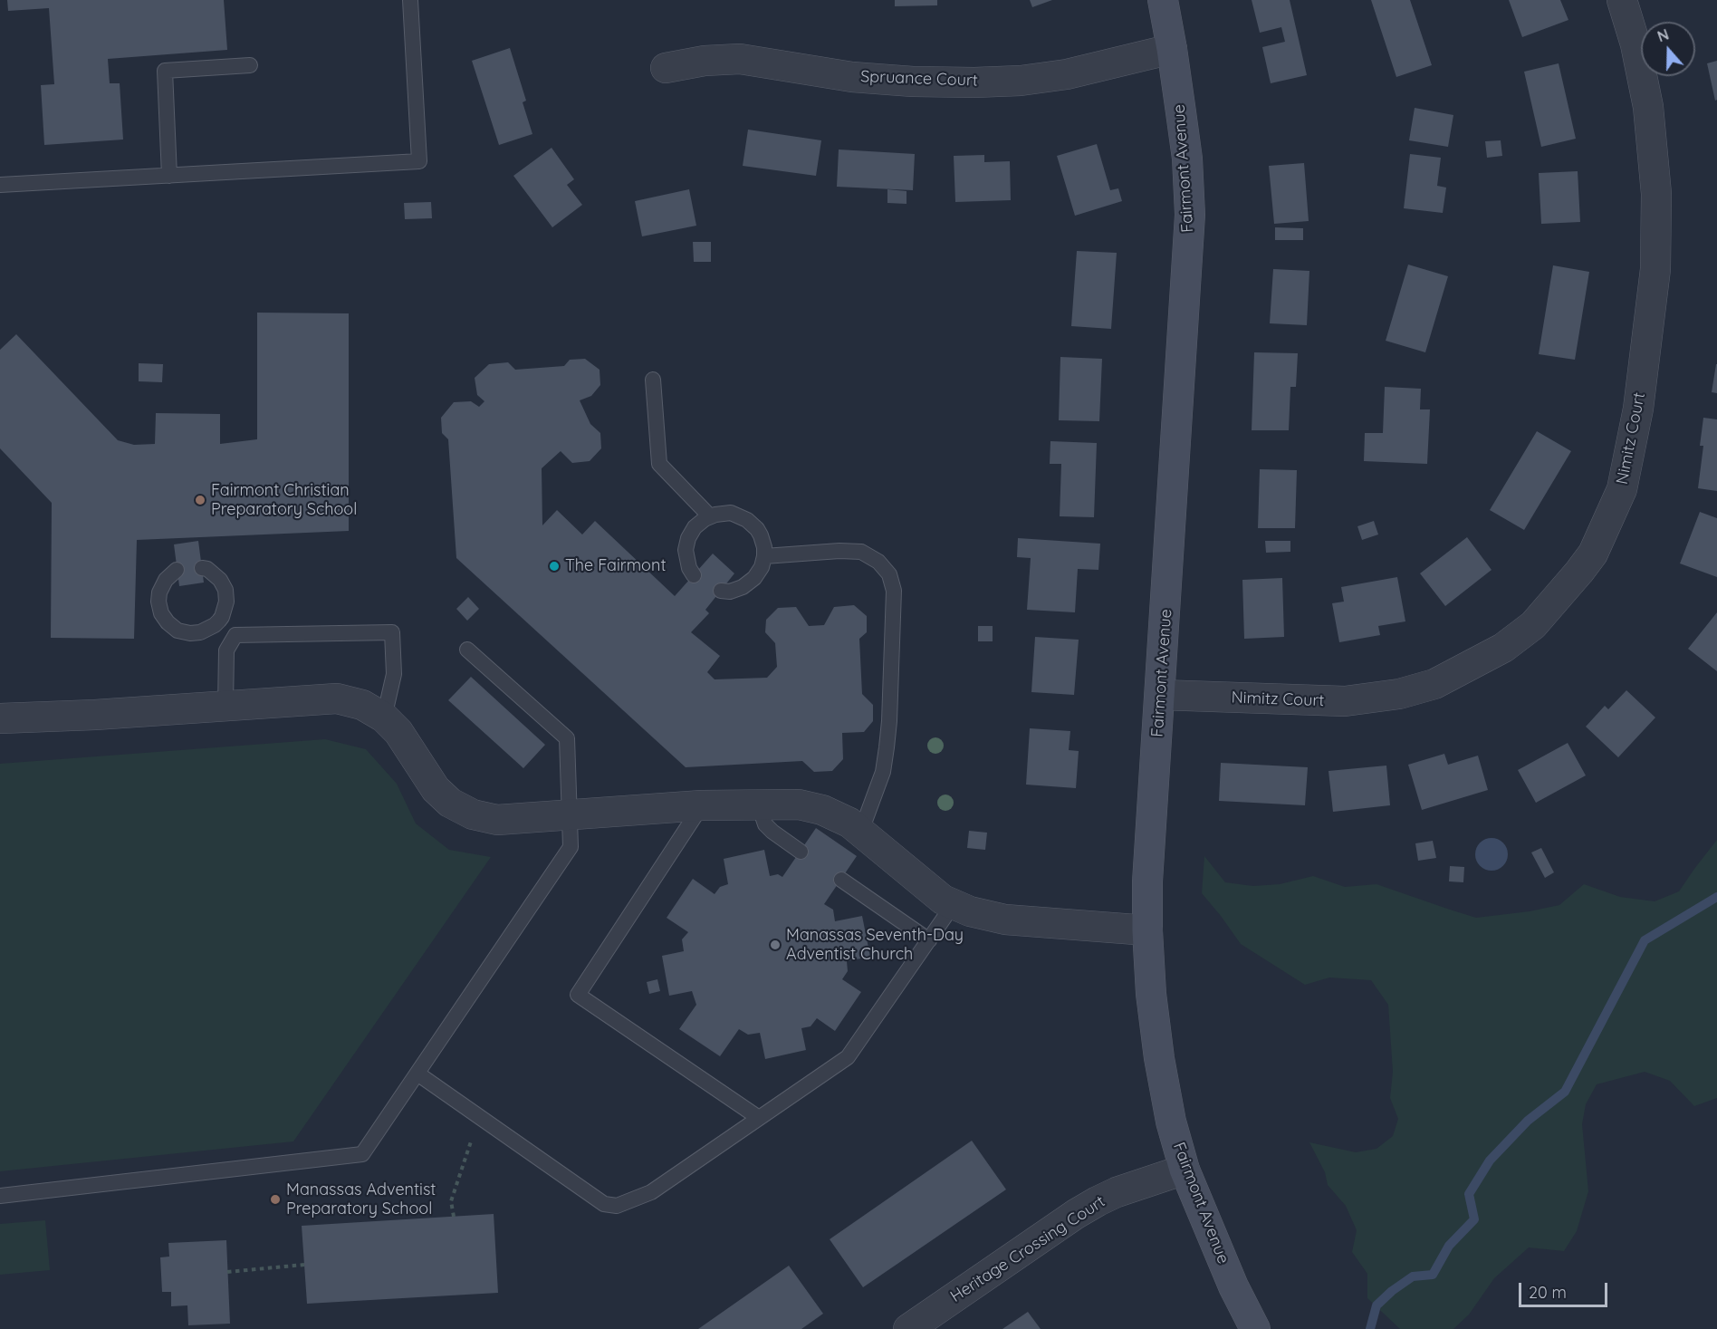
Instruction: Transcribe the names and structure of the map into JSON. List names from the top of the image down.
{
  "streets": {
    "street": [
      "Spruance Court",
      "Fairmont Avenue",
      "Nimitz Court",
      "Heritage Crossing Court"
    ]
  },
  "crossings": [
    ["Spruance Court", "Fairmont Avenue"],
    ["Fairmont Avenue", "Nimitz Court"],
    ["Fairmont Avenue", "Heritage Crossing Court"]
  ],
  "places": [
    "Fairmont Christian Preparatory School",
    "The Fairmont",
    "Manassas Seventh-Day Adventist Church",
    "Manassas Adventist Preparatory School"
  ],
  "scale_bar": "20 m",
  "north": "top"
}
